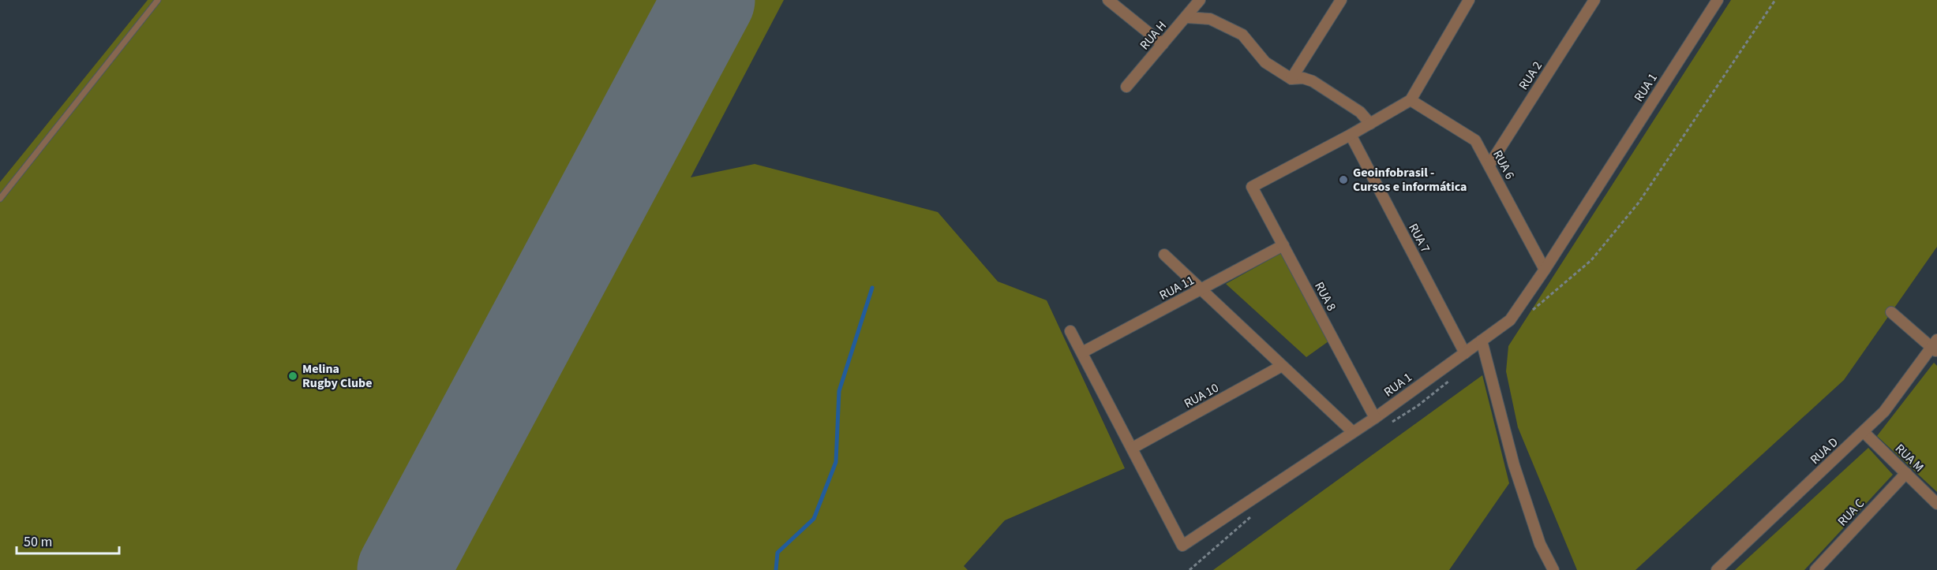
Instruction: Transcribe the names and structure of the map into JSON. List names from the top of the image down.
{
  "streets": {
    "street": [
      "RUA H",
      "RUA 2",
      "RUA 1",
      "RUA 6",
      "RUA 7",
      "RUA 11",
      "RUA 8",
      "RUA 10",
      "RUA D",
      "RUA M",
      "RUA C"
    ]
  },
  "crossings": [
    ["RUA 2", "RUA 6"],
    ["RUA 1", "RUA 6"],
    ["RUA 1", "RUA 7"],
    ["RUA 1", "RUA 11"],
    ["RUA 1", "RUA 8"],
    ["RUA 1", "RUA 10"],
    ["RUA 7", "RUA 8"],
    ["RUA 11", "RUA 8"],
    ["RUA D", "RUA M"],
    ["RUA M", "RUA C"]
  ],
  "places": ["Geoinfobrasil - Cursos e informática", "Melina Rugby Clube"],
  "scale_bar": "50 m"
}
